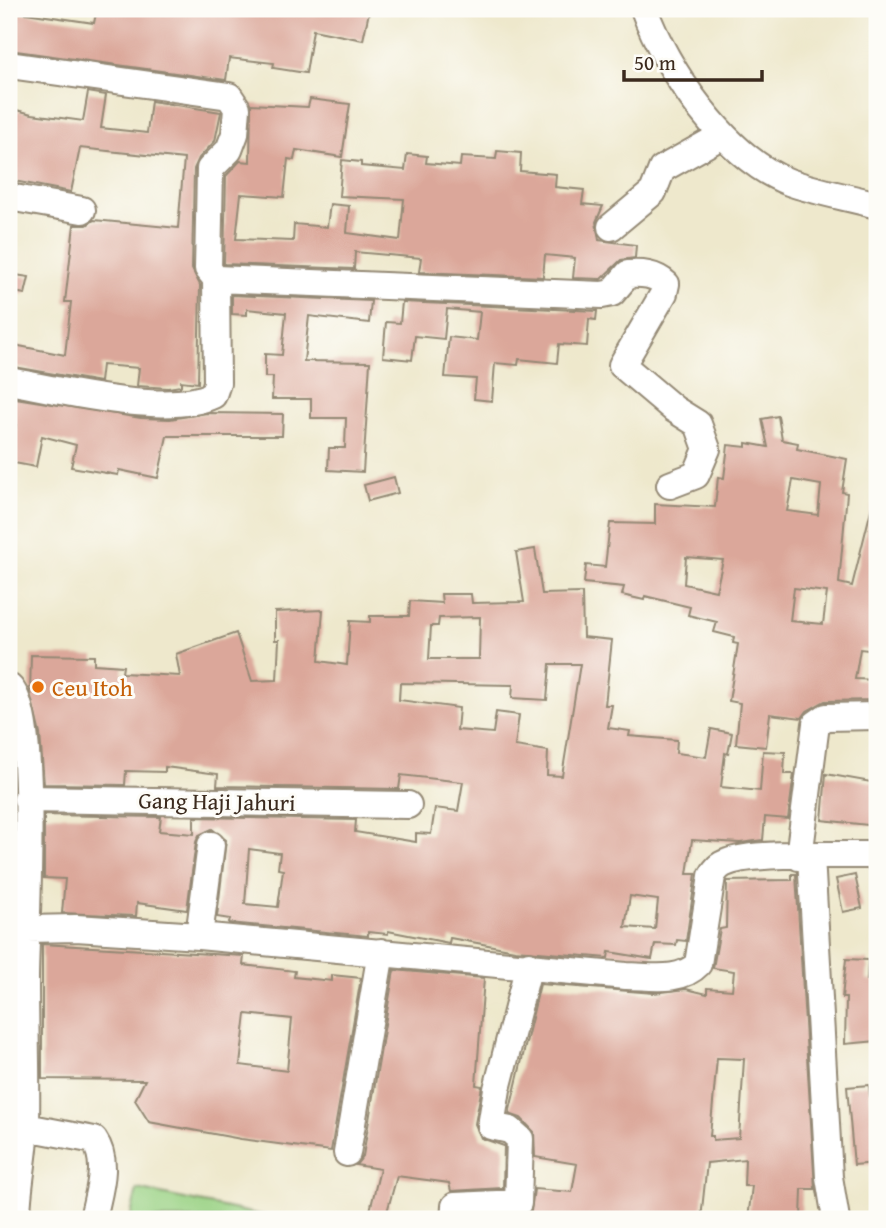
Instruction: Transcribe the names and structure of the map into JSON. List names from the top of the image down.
{
  "streets": {
    "street": ["Gang Haji Jahuri"]
  },
  "places": ["Ceu Itoh"],
  "scale_bar": "50 m"
}
